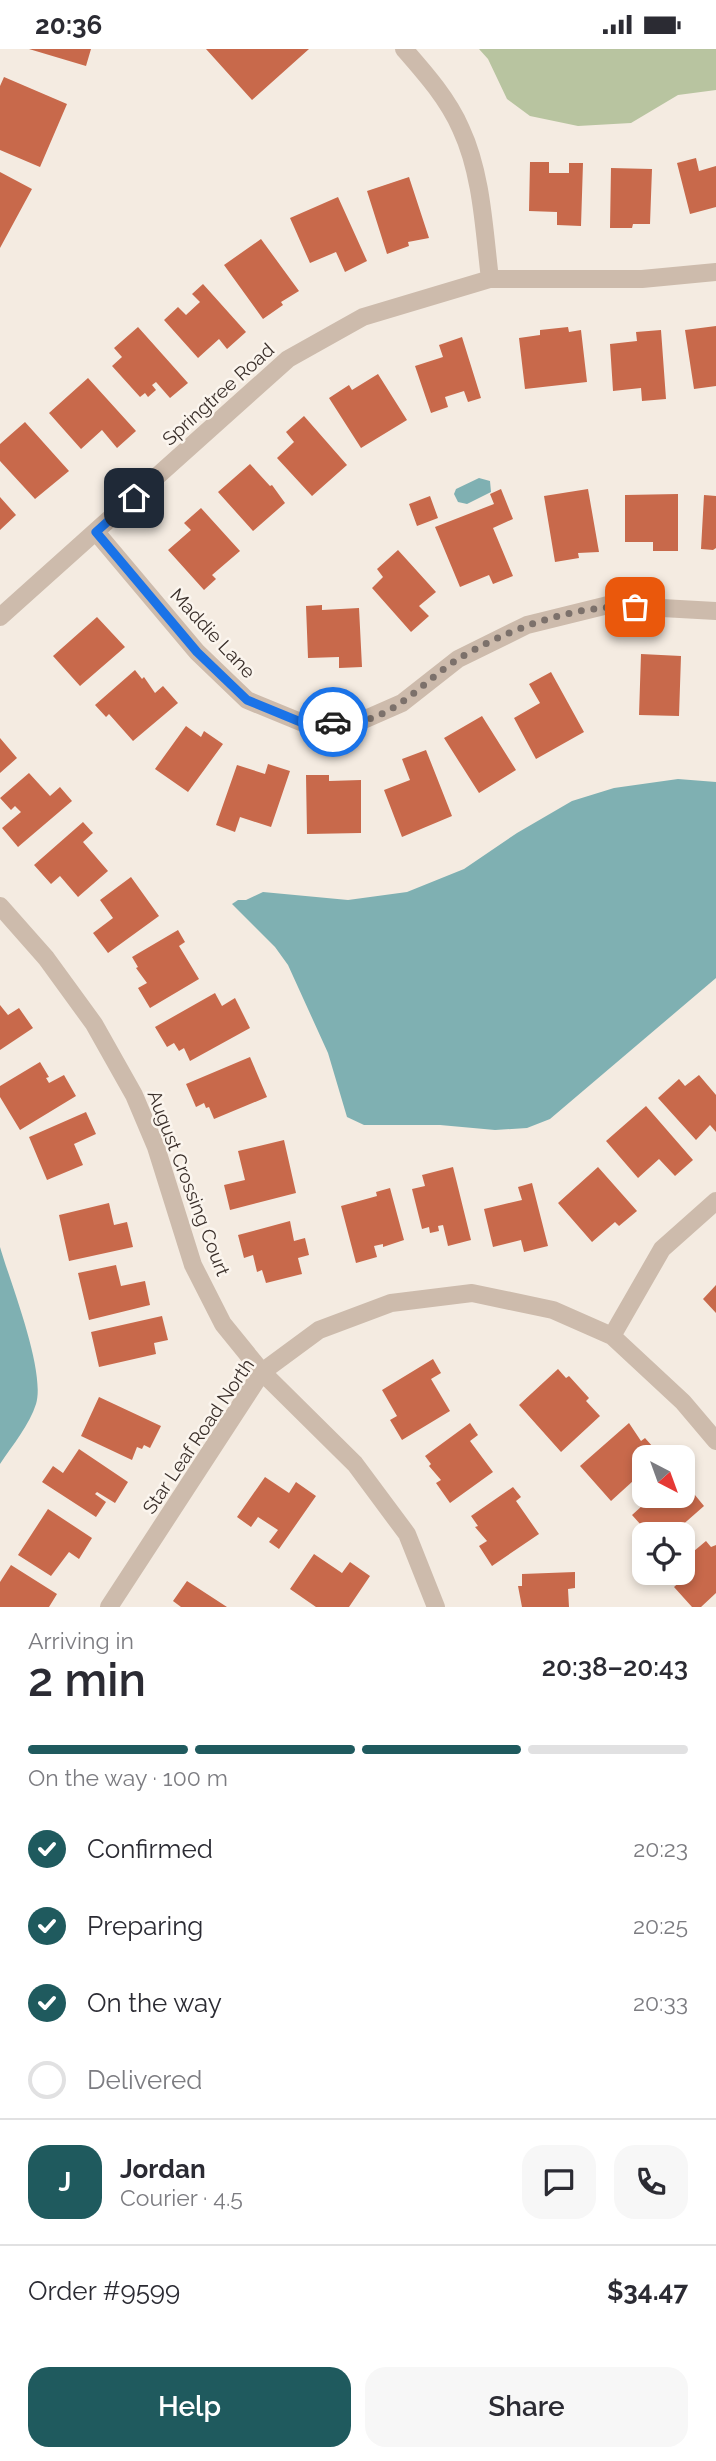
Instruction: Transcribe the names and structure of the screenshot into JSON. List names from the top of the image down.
{
  "streets": {
    "street": [
      "Springtree Road",
      "Maddie Lane",
      "August Crossing Court",
      "Star Leaf Road North"
    ]
  },
  "crossings": [
    ["Springtree Road", "Maddie Lane"],
    ["August Crossing Court", "Star Leaf Road North"]
  ],
  "north": "bottom right",
  "page": {
    "status": "20:36",
    "heading": ["2 min", "Arriving in", "20:38–20:43"],
    "panel": [
      "Jordan",
      "Courier · 4.5",
      "Order #9599",
      "$34.47"
    ],
    "bar": "On the way · 100 m",
    "list": [
      ["Confirmed", "20:23"],
      ["Preparing", "20:25"],
      ["On the way", "20:33"],
      "Delivered"
    ],
    "round": "J",
    "buttons": ["Help", "Share"]
  }
}
